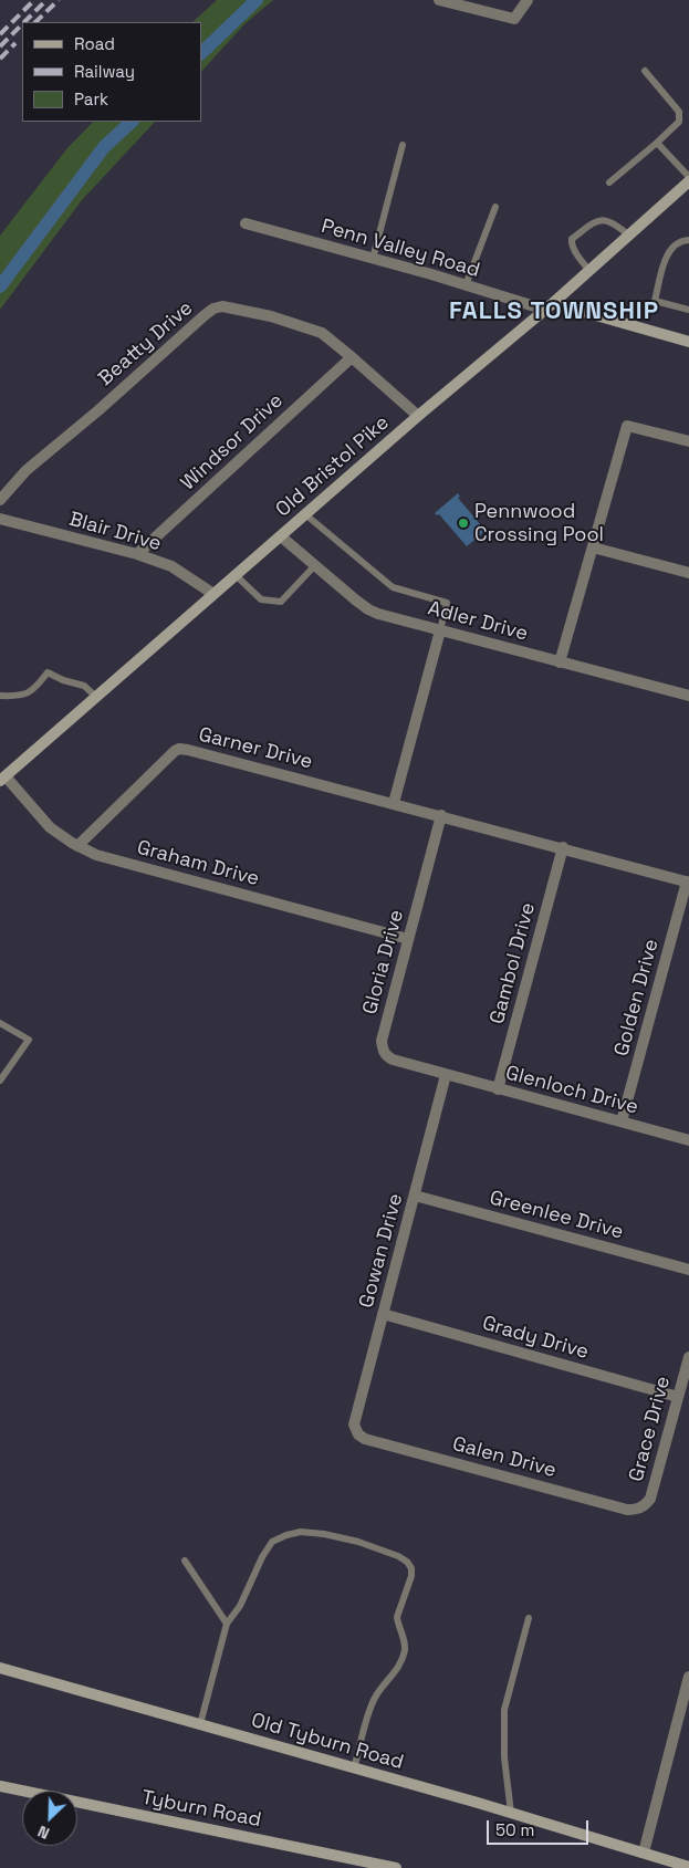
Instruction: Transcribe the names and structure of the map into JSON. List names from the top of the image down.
{
  "streets": {
    "main road": [
      "Penn Valley Road",
      "Old Bristol Pike",
      "Old Tyburn Road",
      "Tyburn Road"
    ],
    "street": [
      "Beatty Drive",
      "Windsor Drive",
      "Blair Drive",
      "Adler Drive",
      "Garner Drive",
      "Graham Drive",
      "Gloria Drive",
      "Gambol Drive",
      "Golden Drive",
      "Glenloch Drive",
      "Greenlee Drive",
      "Gowan Drive",
      "Grady Drive",
      "Grace Drive",
      "Galen Drive"
    ]
  },
  "crossings": [
    ["Penn Valley Road", "Old Bristol Pike"],
    ["Beatty Drive", "Windsor Drive"],
    ["Beatty Drive", "Old Bristol Pike"],
    ["Windsor Drive", "Blair Drive"],
    ["Old Bristol Pike", "Blair Drive"],
    ["Old Bristol Pike", "Adler Drive"],
    ["Old Bristol Pike", "Graham Drive"],
    ["Garner Drive", "Graham Drive"],
    ["Garner Drive", "Gloria Drive"],
    ["Garner Drive", "Gambol Drive"],
    ["Garner Drive", "Golden Drive"],
    ["Graham Drive", "Gloria Drive"],
    ["Gloria Drive", "Glenloch Drive"],
    ["Gloria Drive", "Gowan Drive"],
    ["Gambol Drive", "Glenloch Drive"],
    ["Golden Drive", "Glenloch Drive"],
    ["Glenloch Drive", "Gowan Drive"],
    ["Greenlee Drive", "Gowan Drive"],
    ["Gowan Drive", "Grady Drive"],
    ["Gowan Drive", "Galen Drive"],
    ["Grady Drive", "Grace Drive"],
    ["Grace Drive", "Galen Drive"]
  ],
  "districts": ["FALLS TOWNSHIP"],
  "places": ["Pennwood Crossing Pool"],
  "legend": ["Road", "Railway", "Park"],
  "scale_bar": "50 m",
  "north": "bottom left"
}
